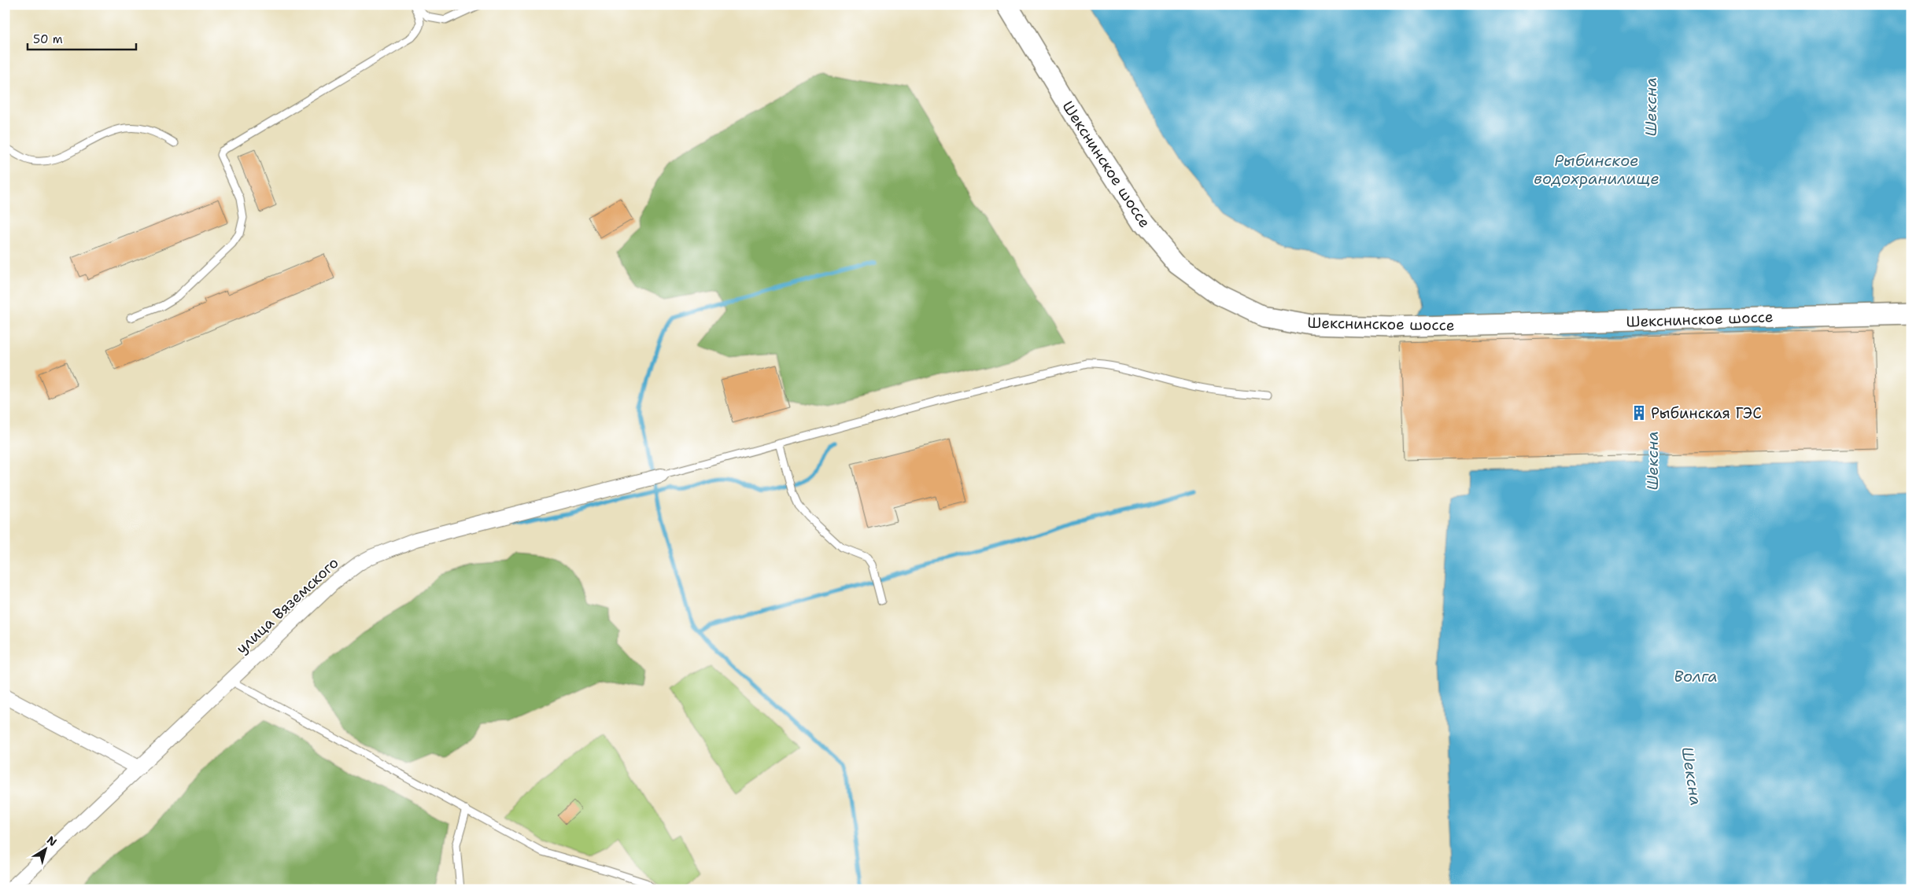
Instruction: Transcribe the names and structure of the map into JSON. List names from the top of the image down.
{
  "streets": {
    "main road": ["Шекснинское шоссе"],
    "street": ["улица Вяземского"]
  },
  "water": ["Шексна", "Рыбинское водохранилище", "Волга"],
  "places": {
    "building": ["Рыбинская ГЭС"]
  },
  "scale_bar": "50 m",
  "north": "top right"
}
